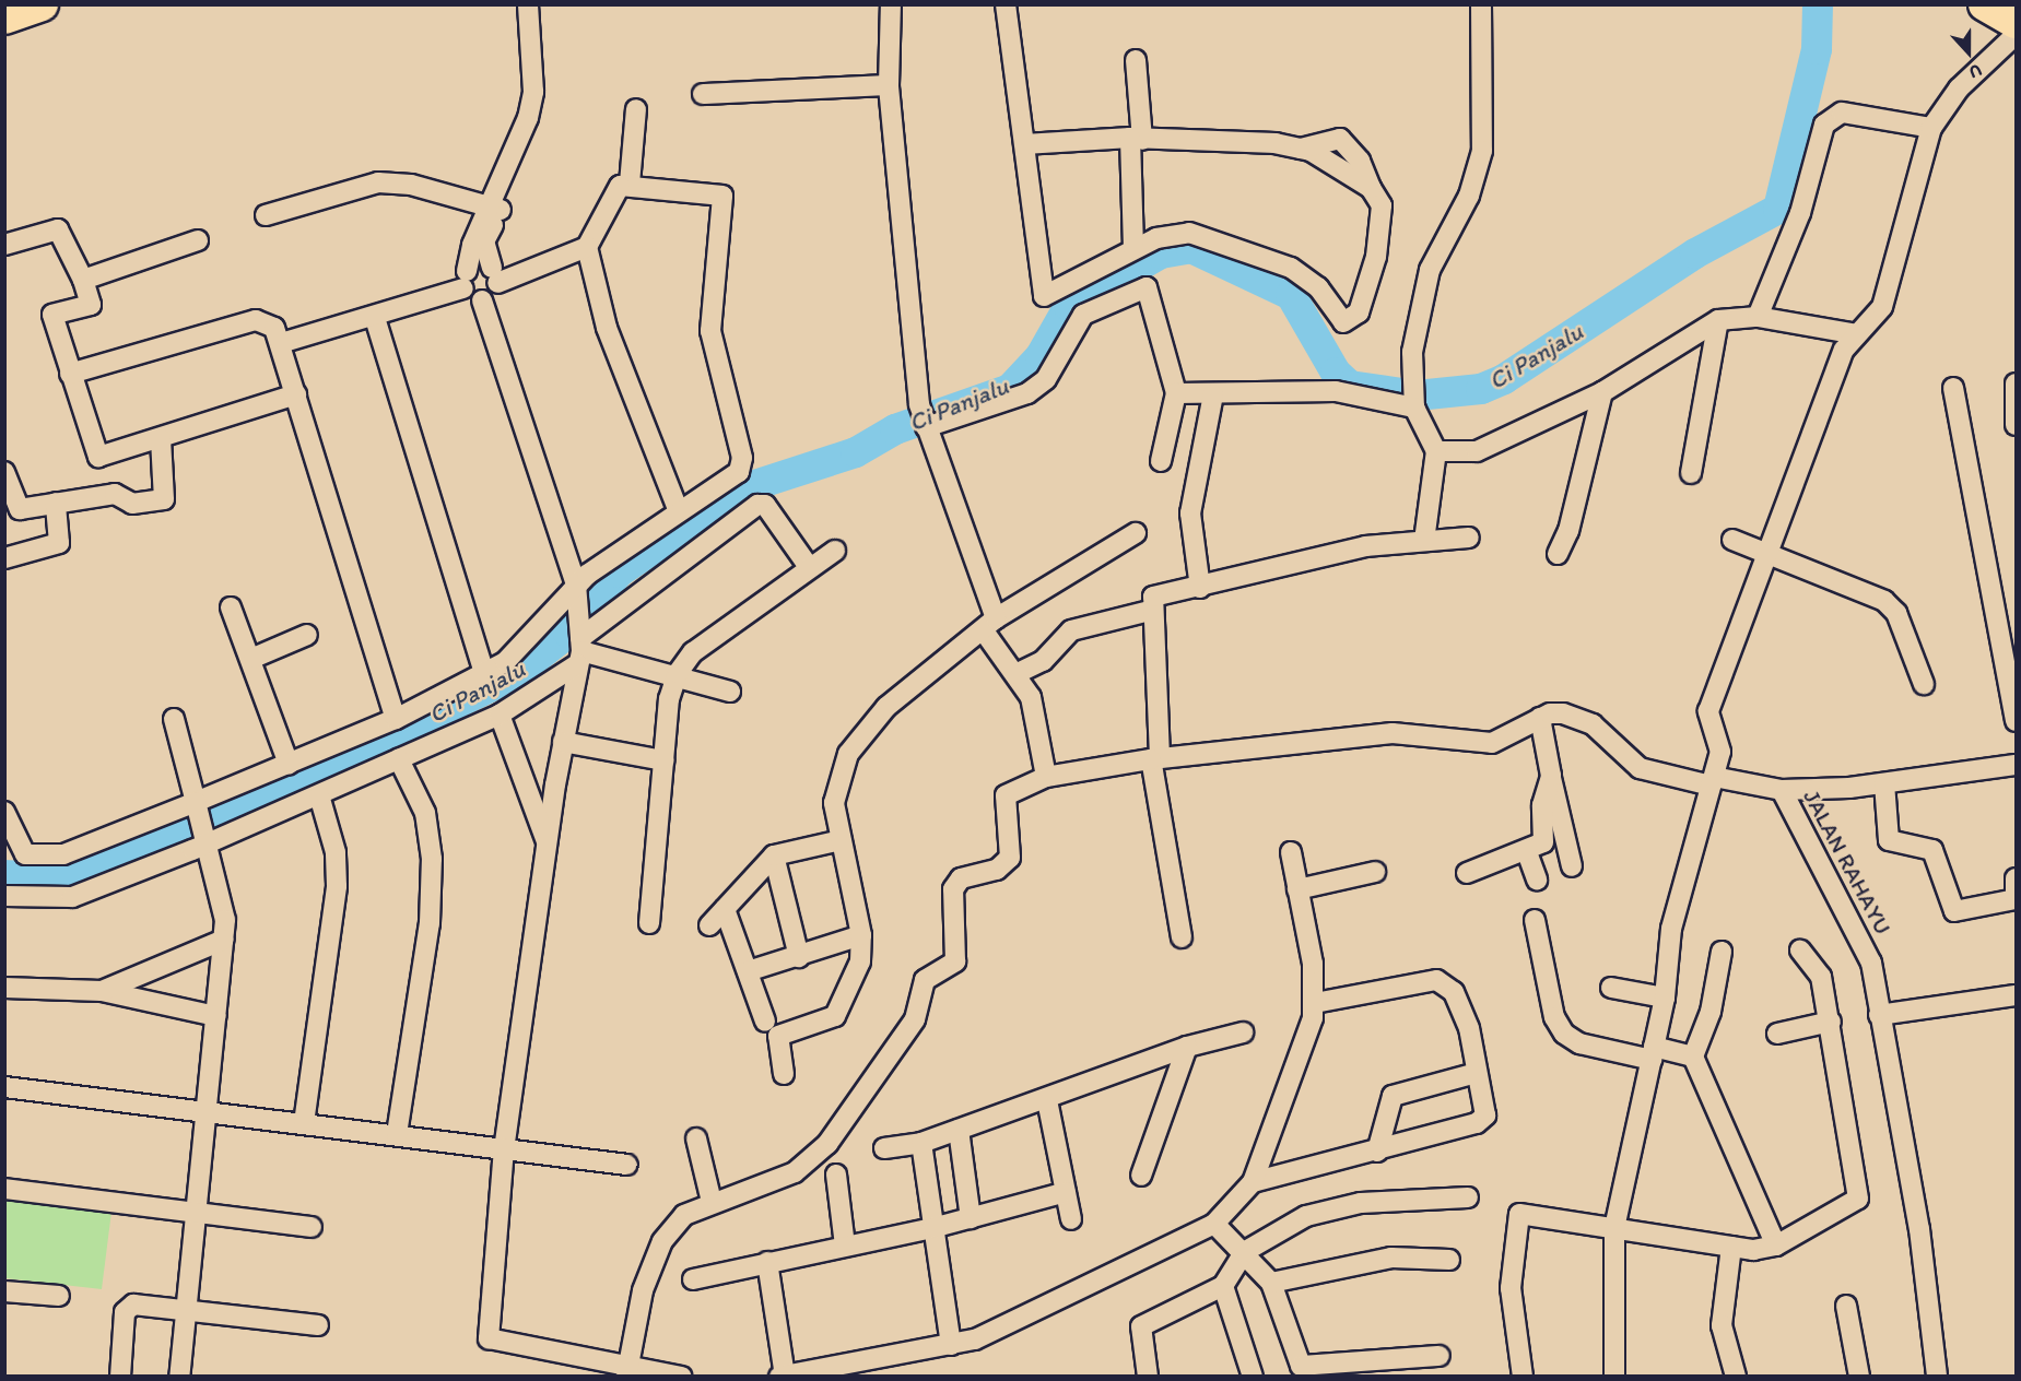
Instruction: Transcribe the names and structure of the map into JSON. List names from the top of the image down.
{
  "streets": {
    "street": ["JALAN RAHAYU"]
  },
  "water": ["Ci Panjalu"],
  "north": "bottom"
}
